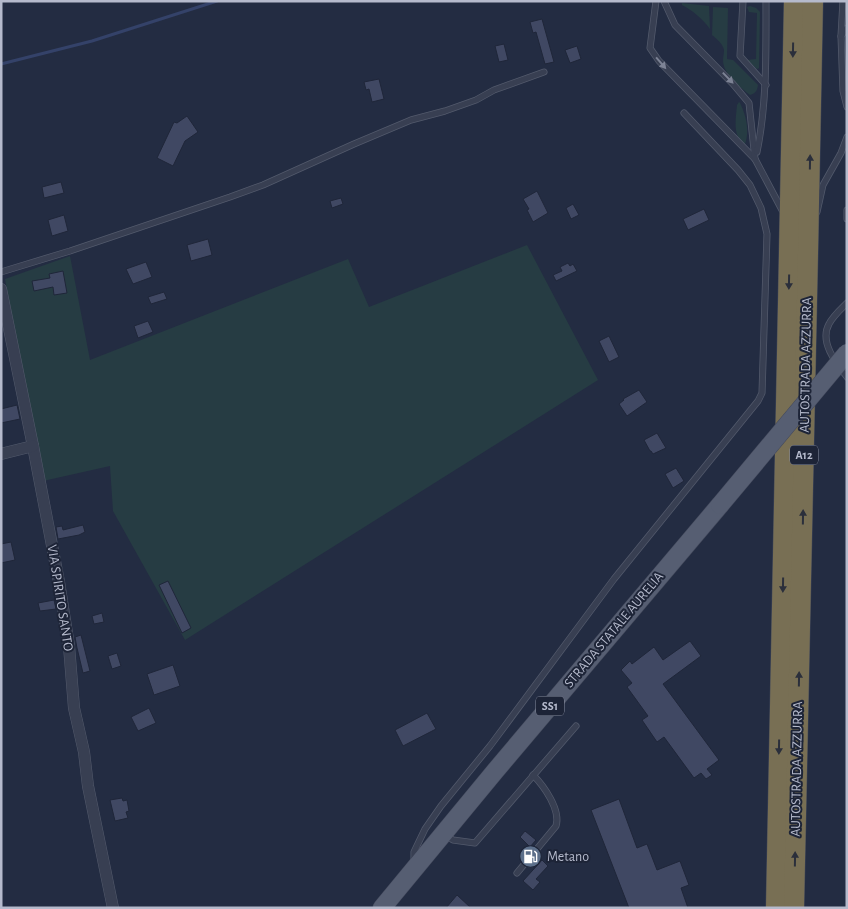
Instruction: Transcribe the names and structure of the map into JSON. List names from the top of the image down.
{
  "streets": {
    "highway": ["AUTOSTRADA AZZURRA", "A12"],
    "main road": ["STRADA STATALE AURELIA", "SS1"],
    "street": ["VIA SPIRITO SANTO"]
  },
  "places": {
    "fuel station": ["Metano"]
  }
}
